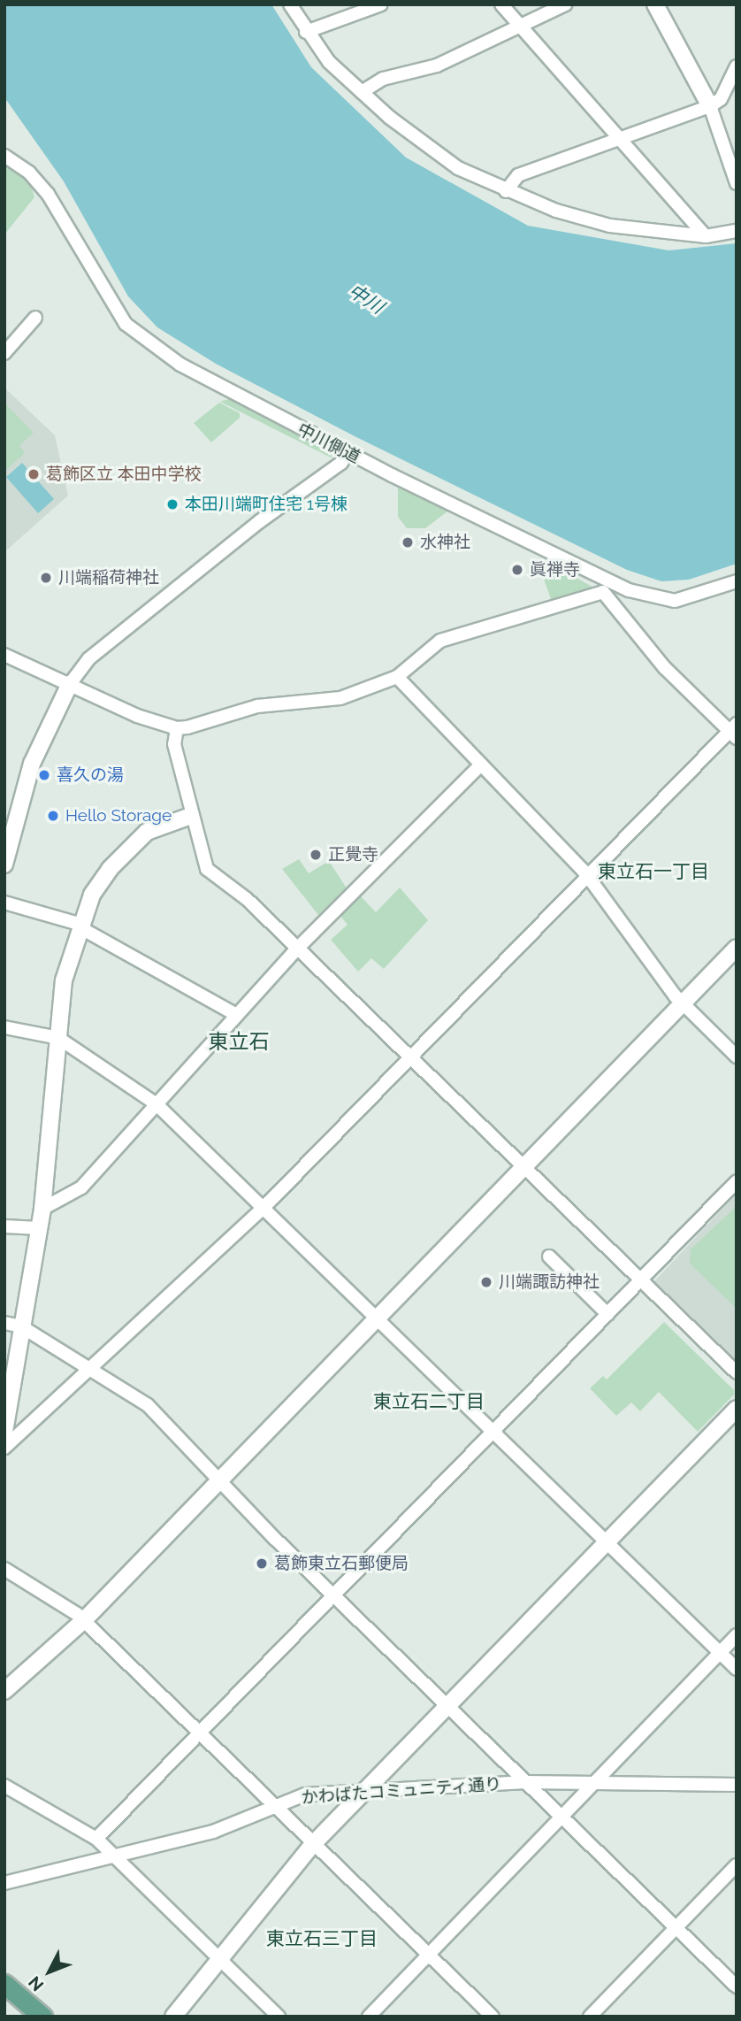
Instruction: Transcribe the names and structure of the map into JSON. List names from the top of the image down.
{
  "streets": {
    "street": ["中川側道", "かわばたコミュニティ通り"]
  },
  "districts": [
    "東立石一丁目",
    "東立石",
    "東立石二丁目",
    "東立石三丁目"
  ],
  "water": ["中川"],
  "places": [
    "葛飾区立 本田中学校",
    "本田川端町住宅 1号棟",
    "水神社",
    "眞禅寺",
    "川端稲荷神社",
    "喜久の湯",
    "Hello Storage",
    "正覺寺",
    "川端諏訪神社",
    "葛飾東立石郵便局"
  ],
  "north": "bottom left"
}
